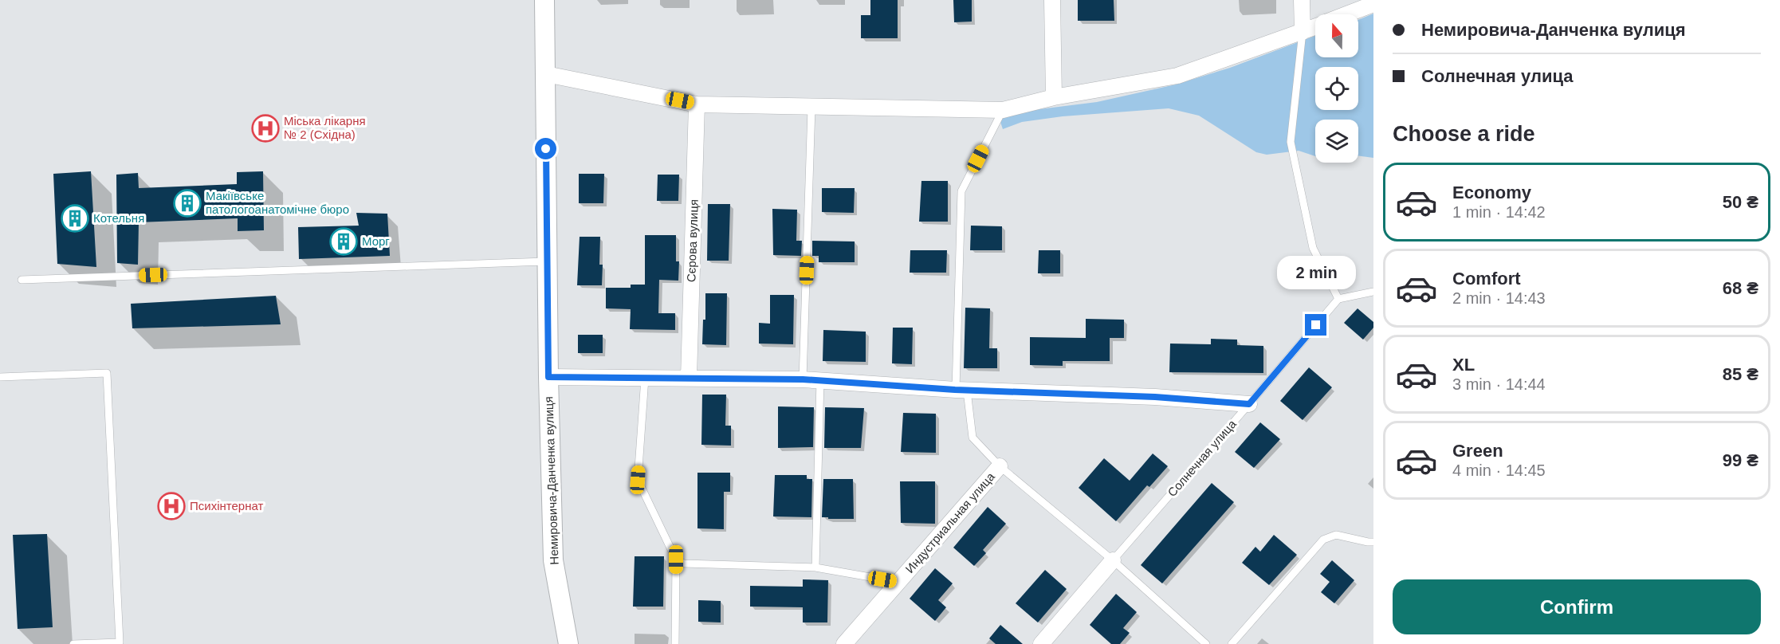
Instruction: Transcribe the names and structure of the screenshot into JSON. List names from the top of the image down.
{
  "streets": {
    "street": [
      "Сєрова вулиця",
      "Солнечная улица",
      "Немировича-Данченка вулиця",
      "Индустриальная улица"
    ]
  },
  "places": {
    "hospital": ["Міська лікарня № 2 (Східна)", "Психінтернат"],
    "building": ["Макіївське патологоанатомічне бюро", "Котельня", "Морг"]
  },
  "north": "top",
  "page": {
    "banner": ["Немировича-Данченка вулиця", "Солнечная улица"],
    "heading": "Choose a ride",
    "list": [
      {
        "name": "Economy",
        "note": "1 min · 14:42",
        "value": "50 ₴"
      },
      {
        "name": "Comfort",
        "note": "2 min · 14:43",
        "value": "68 ₴"
      },
      {
        "name": "XL",
        "note": "3 min · 14:44",
        "value": "85 ₴"
      },
      {
        "name": "Green",
        "note": "4 min · 14:45",
        "value": "99 ₴"
      }
    ],
    "bubble": "2 min",
    "buttons": "Confirm"
  }
}
